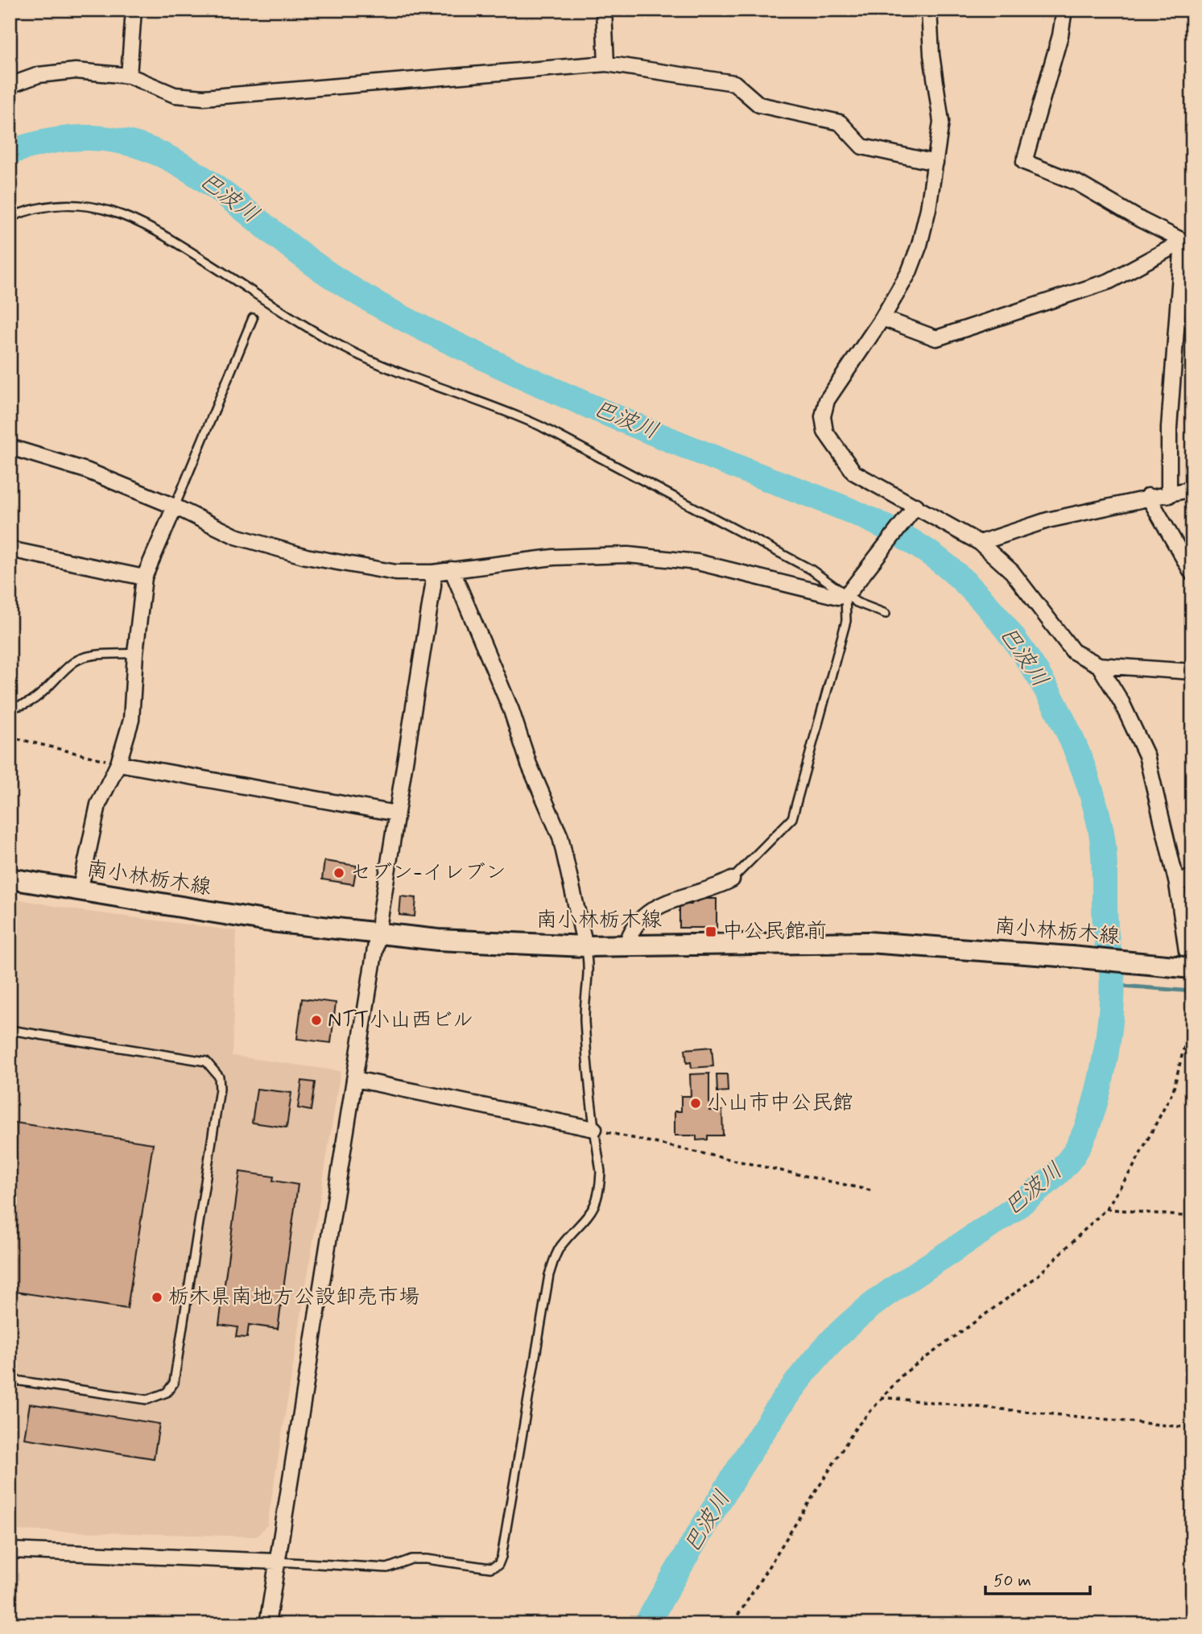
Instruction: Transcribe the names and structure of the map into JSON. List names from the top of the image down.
{
  "streets": {
    "main road": ["南小林栃木線"]
  },
  "water": ["巴波川"],
  "places": {
    "other": [
      "セブン-イレブン",
      "NTT小山西ビル",
      "小山市中公民館",
      "栃木県南地方公設卸売市場"
    ],
    "transit": ["中公民館前"]
  },
  "scale_bar": "50 m"
}
